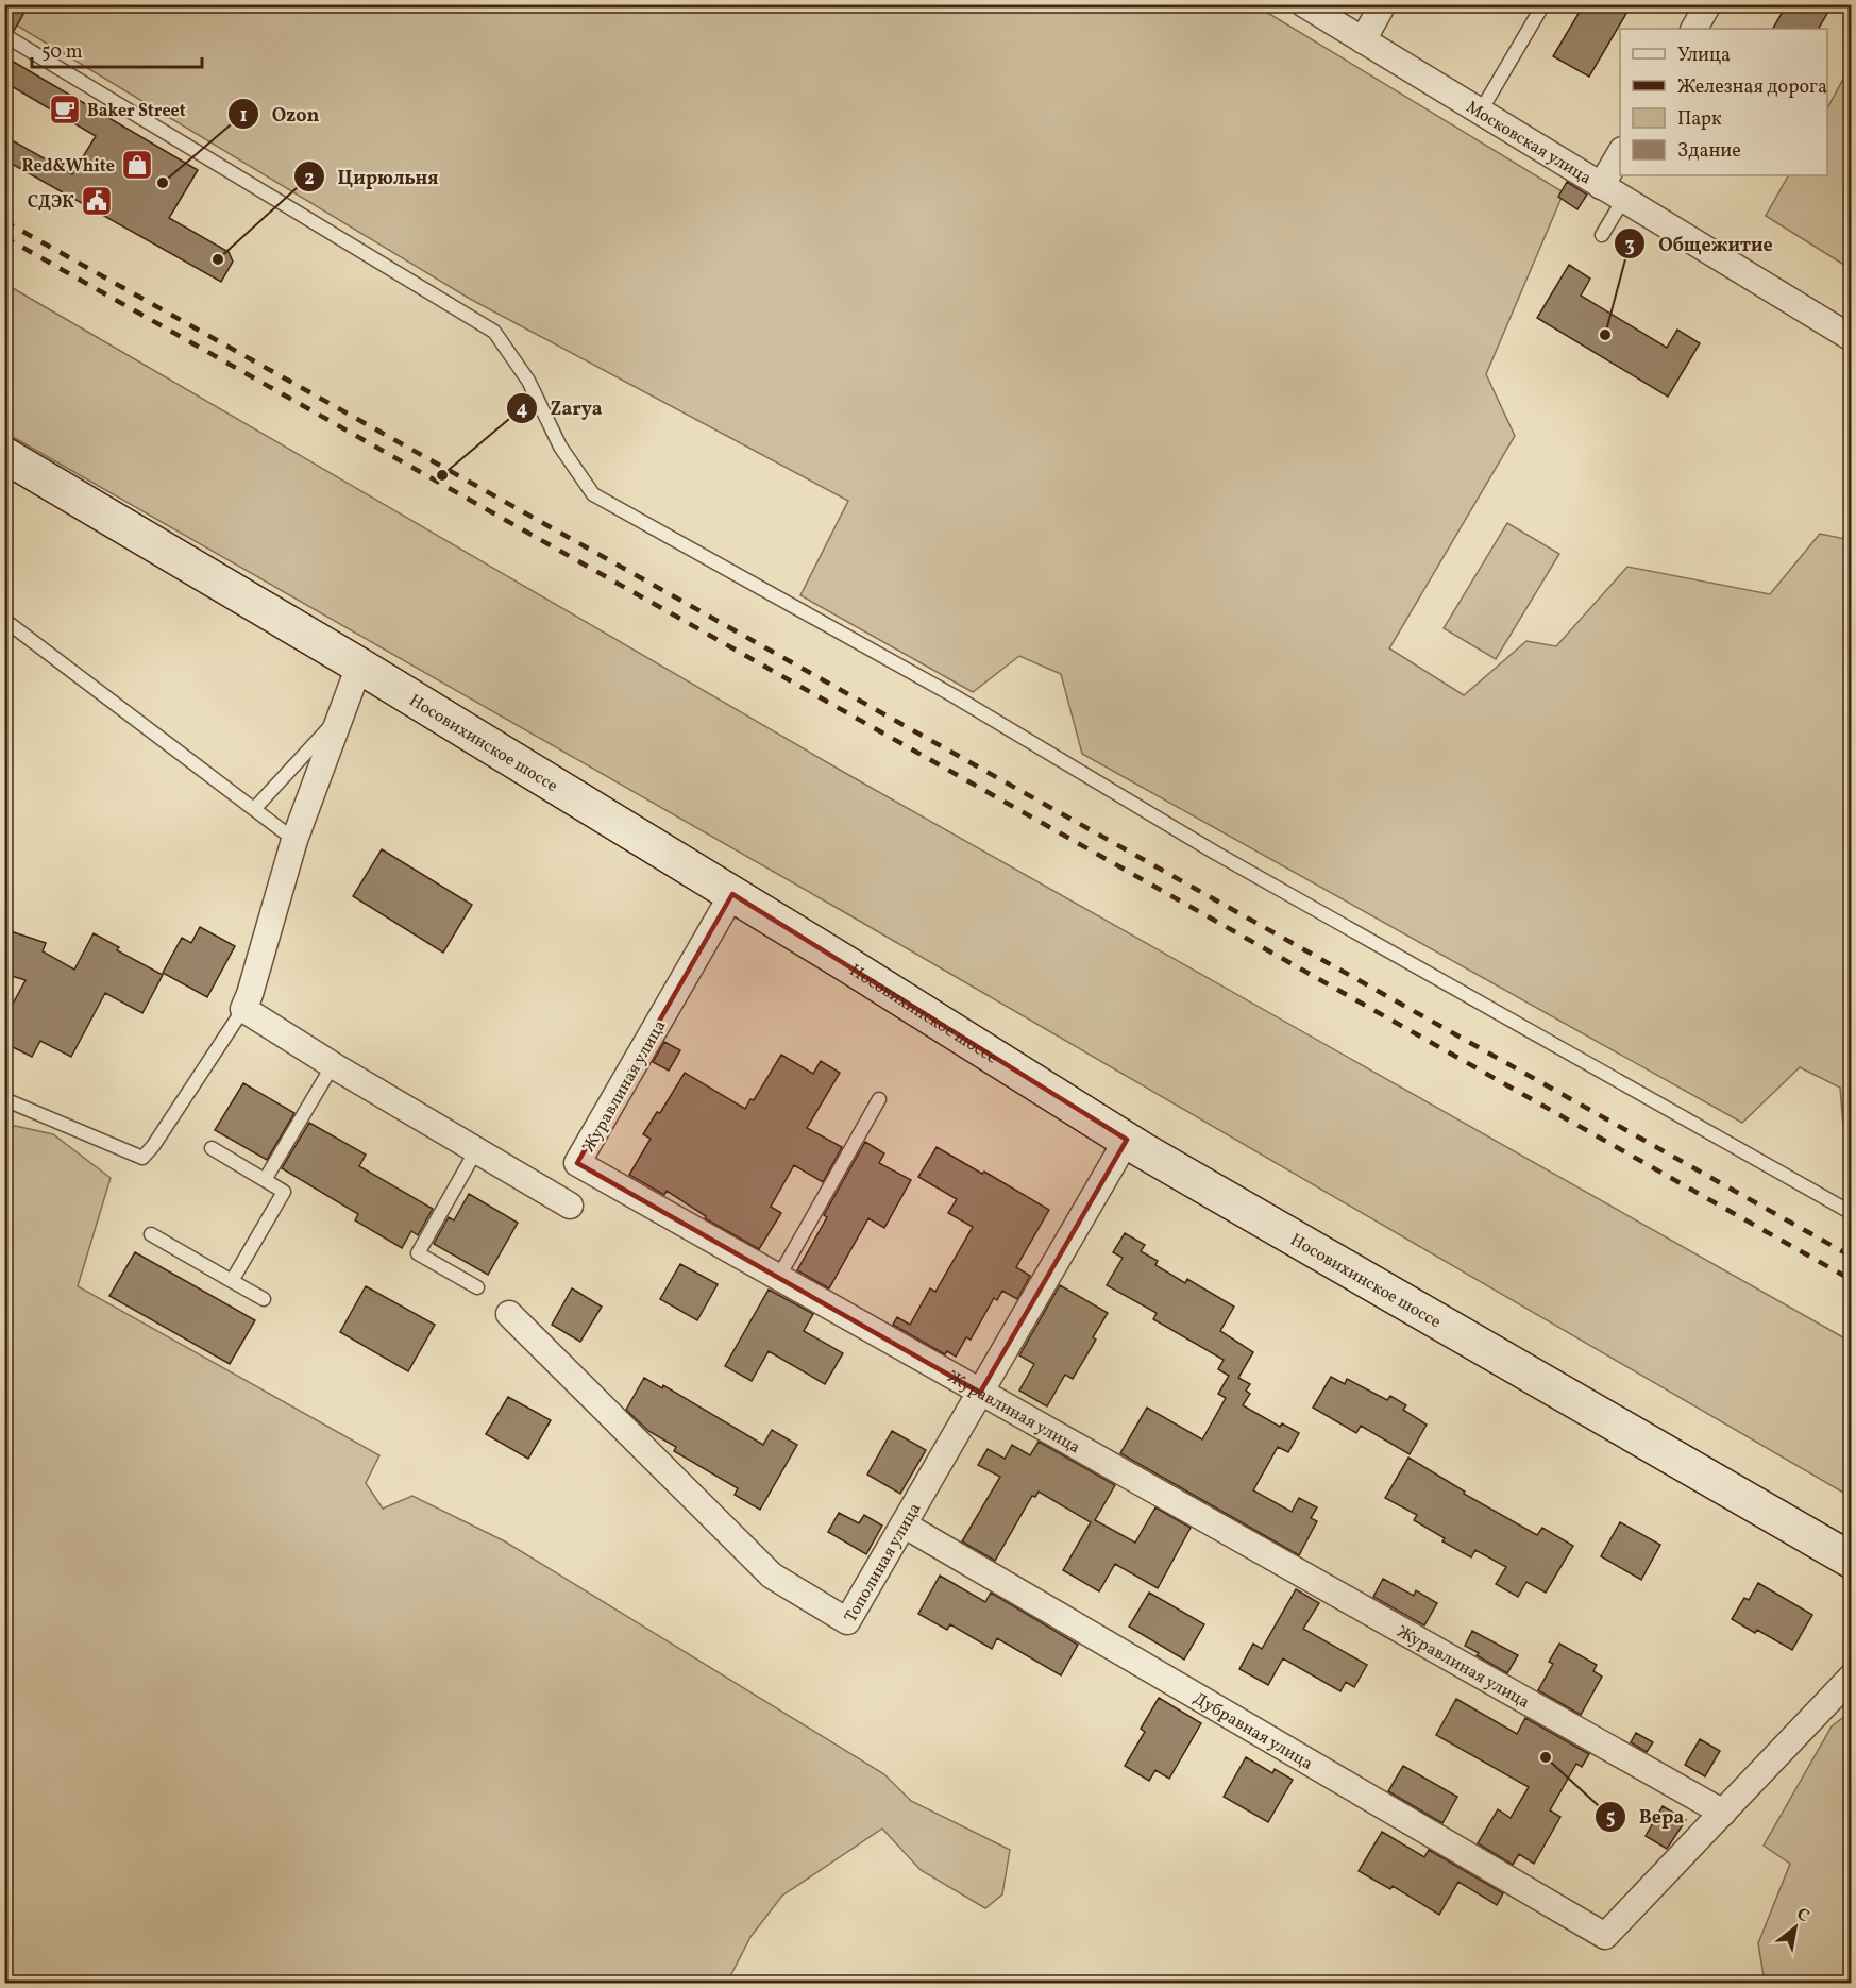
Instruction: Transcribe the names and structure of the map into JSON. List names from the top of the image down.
{
  "streets": {
    "main road": ["Носовихинское шоссе"],
    "street": [
      "Московская улица",
      "Журавлиная улица",
      "Тополиная улица",
      "Дубравная улица"
    ]
  },
  "crossings": [
    ["Носовихинское шоссе", "Журавлиная улица"],
    ["Носовихинское шоссе", "Тополиная улица"],
    ["Журавлиная улица", "Тополиная улица"],
    ["Журавлиная улица", "Дубравная улица"],
    ["Тополиная улица", "Дубравная улица"]
  ],
  "places": {
    "cafe": ["Baker Street"],
    "shop": ["Red&White"],
    "other": [
      "Ozon",
      "Цирюльня",
      "Общежитие",
      "Zarya",
      "Вера"
    ],
    "public building": ["СДЭК"]
  },
  "legend": [
    "Улица",
    "Железная дорога",
    "Парк",
    "Здание"
  ],
  "scale_bar": "50 m",
  "north": "top right"
}
